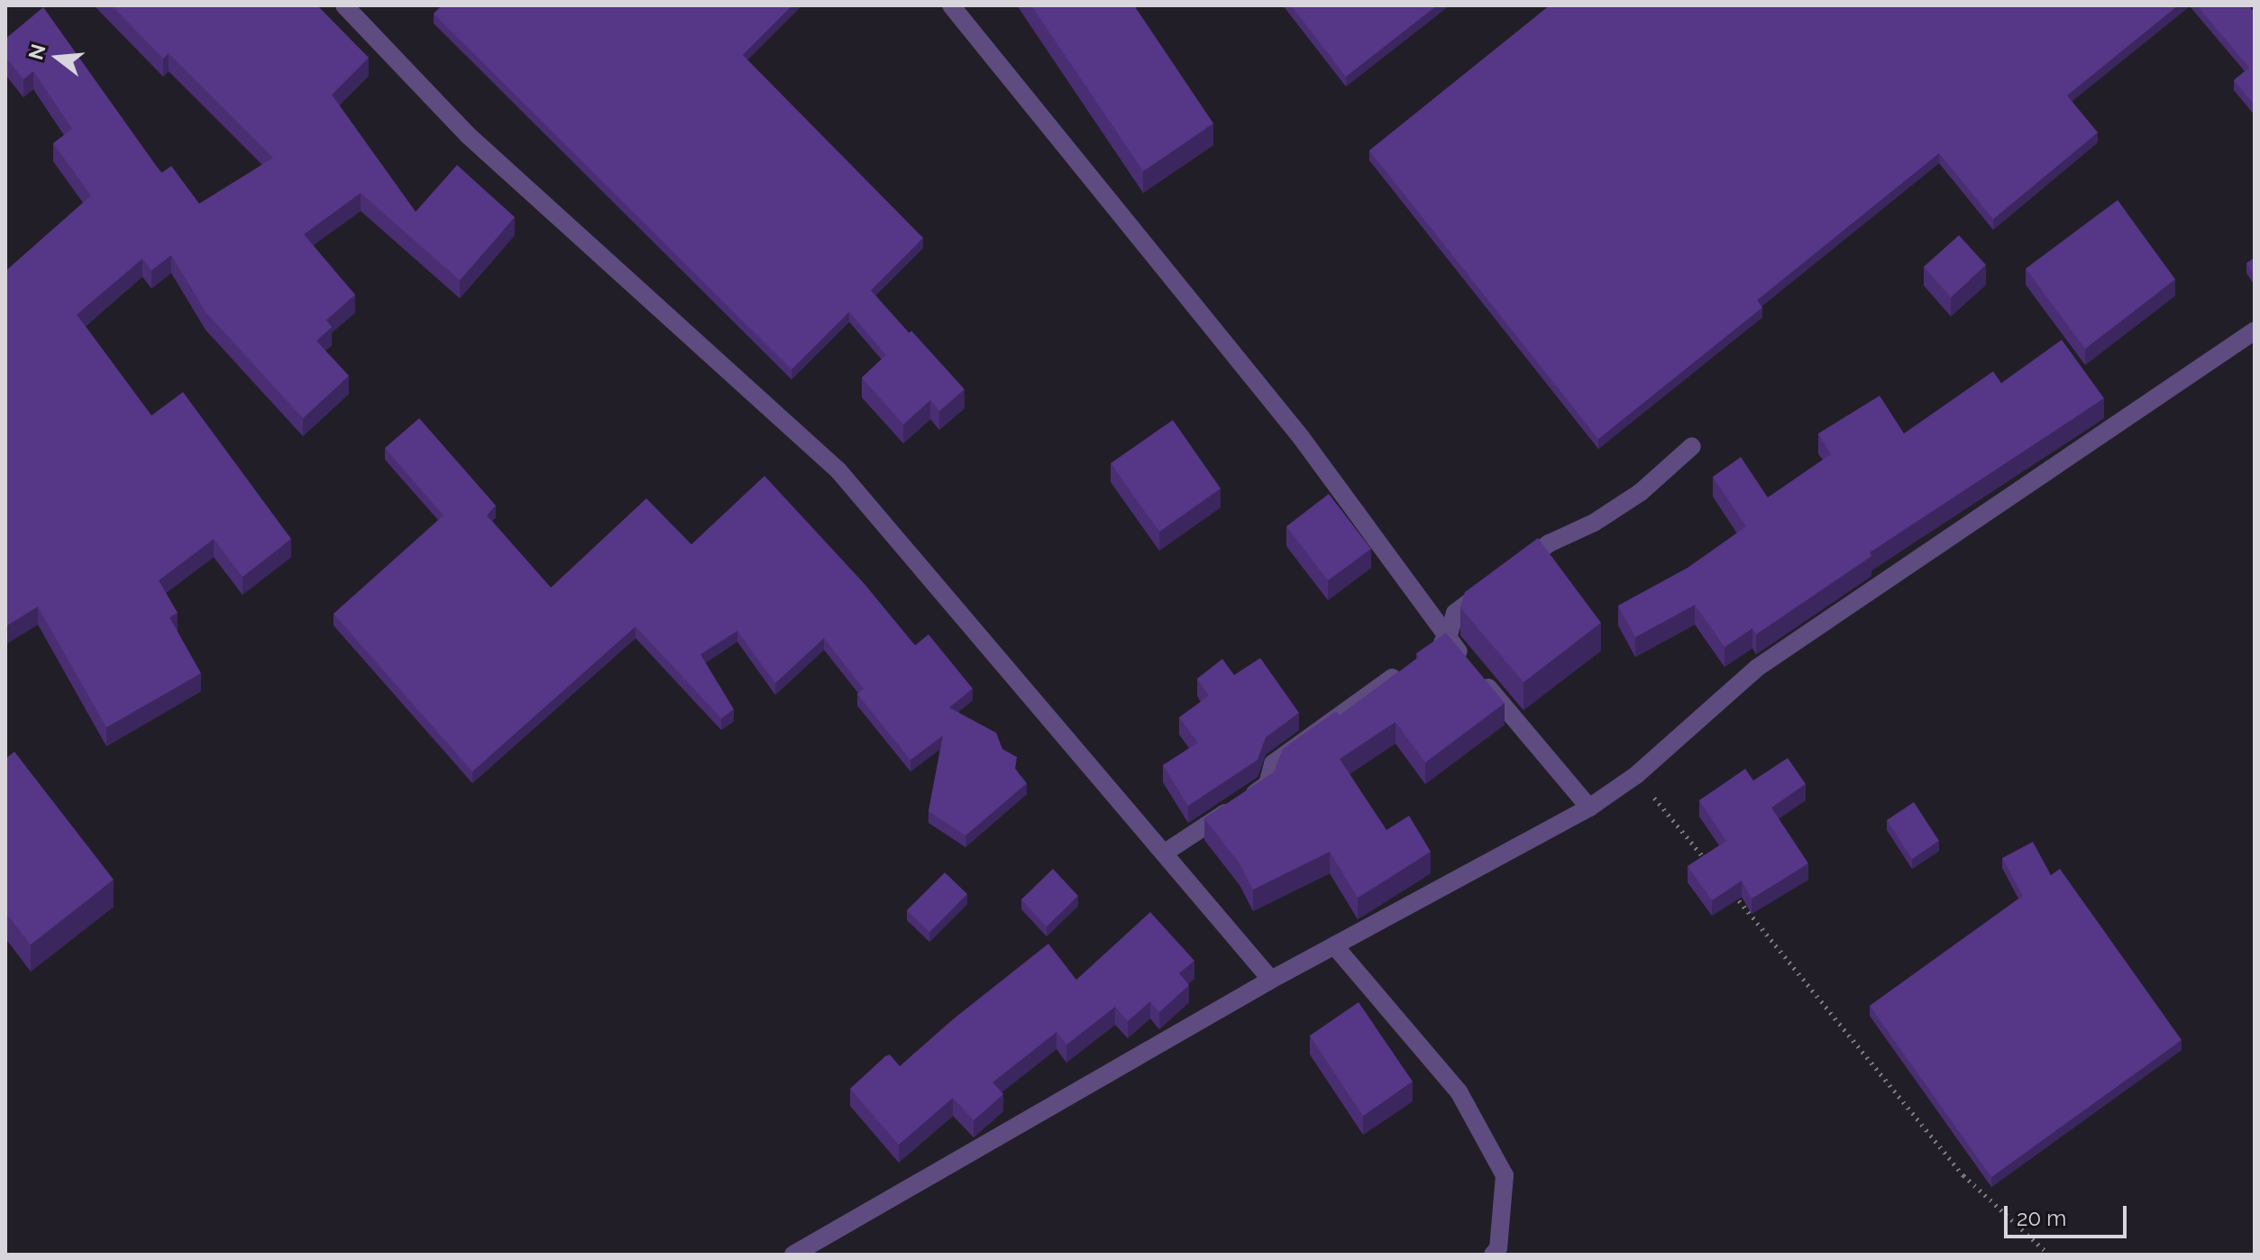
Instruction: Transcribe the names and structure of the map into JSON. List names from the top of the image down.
{
  "scale_bar": "20 m",
  "north": "left"
}
